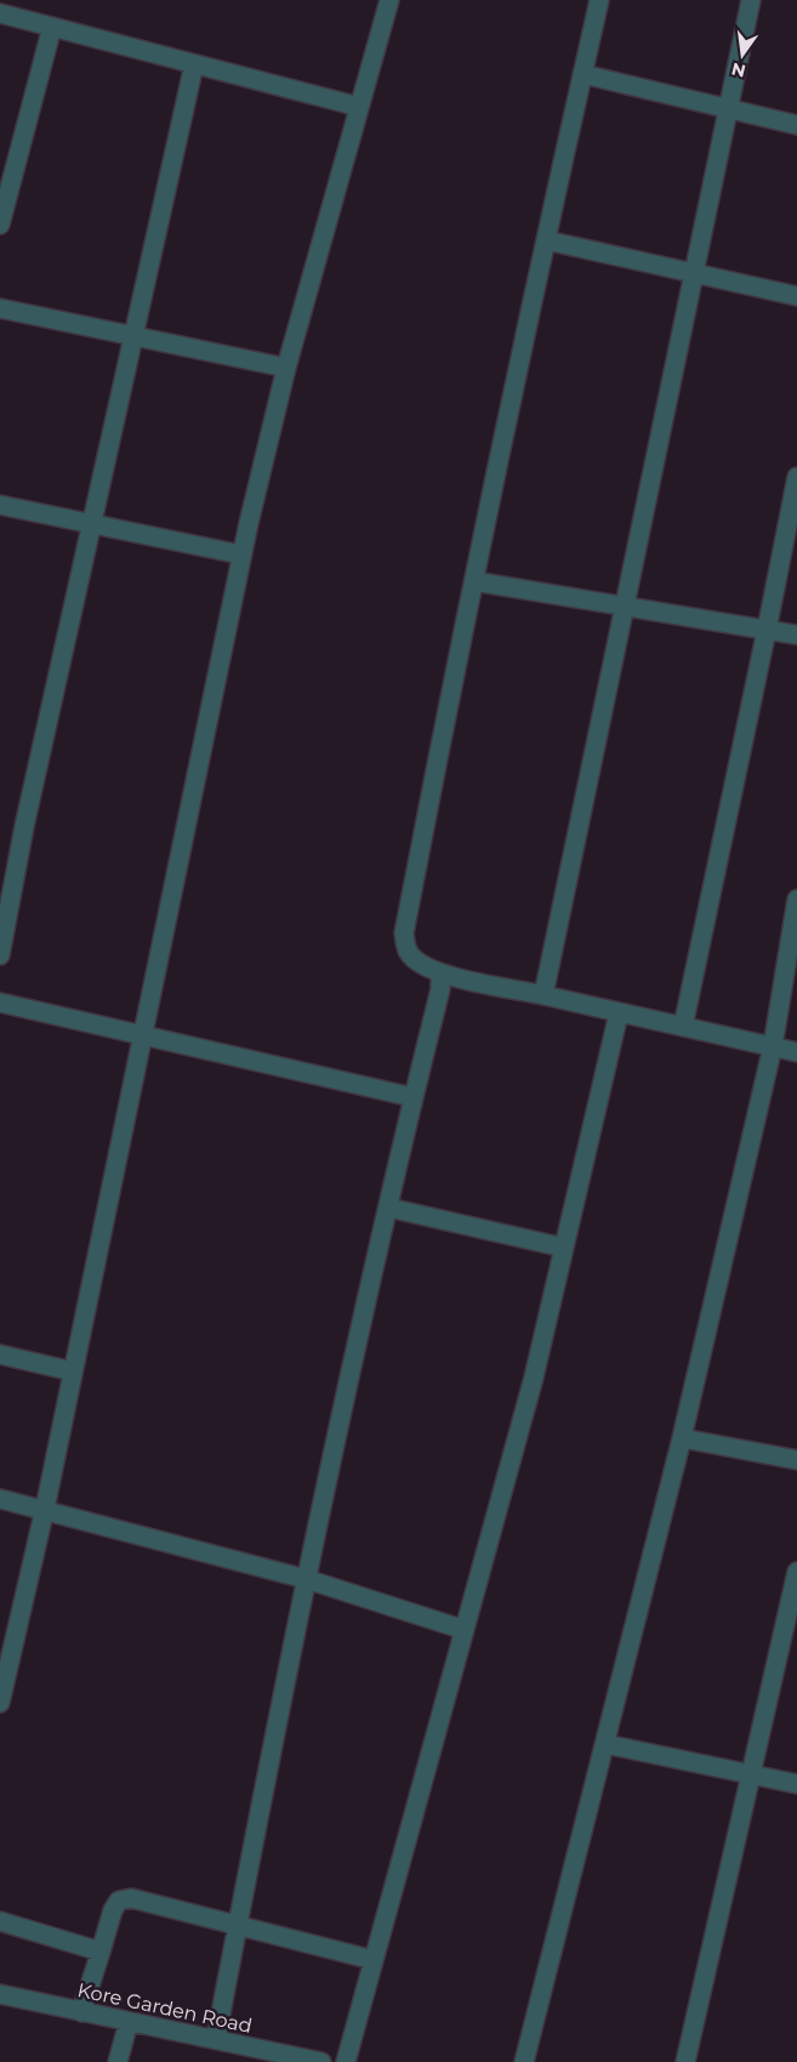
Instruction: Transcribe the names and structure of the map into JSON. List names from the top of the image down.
{
  "streets": {
    "street": ["Kore Garden Road"]
  },
  "north": "bottom"
}
